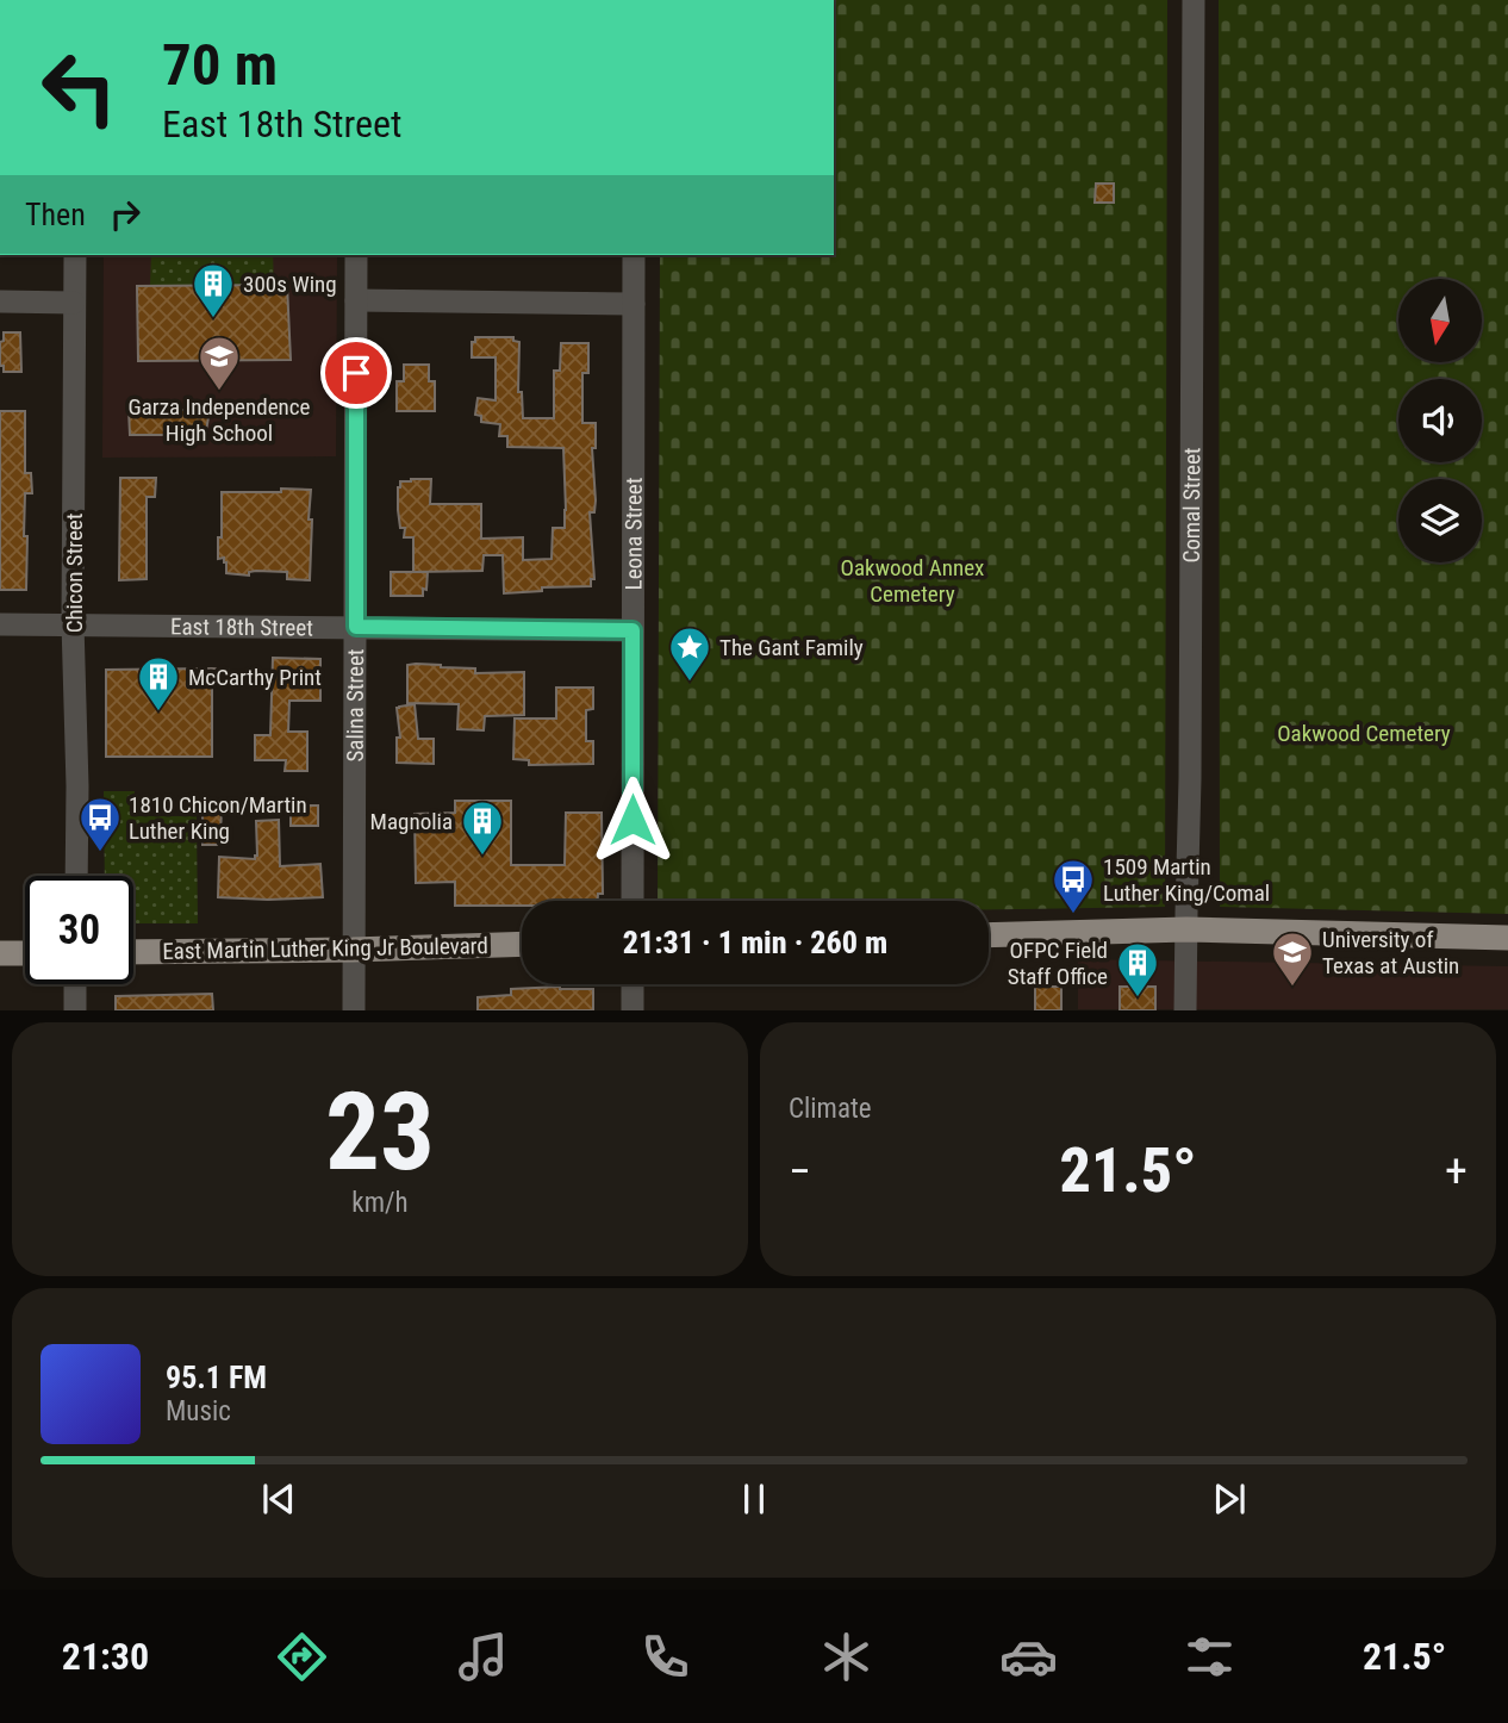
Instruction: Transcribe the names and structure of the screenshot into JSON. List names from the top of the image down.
{
  "streets": {
    "main road": ["East Martin Luther King Jr Boulevard"],
    "street": [
      "Comal Street",
      "Leona Street",
      "Chicon Street",
      "East 18th Street",
      "Salina Street"
    ]
  },
  "crossings": [
    ["Leona Street", "East 18th Street"],
    ["Chicon Street", "East 18th Street"],
    ["East 18th Street", "Salina Street"],
    ["Salina Street", "East Martin Luther King Jr Boulevard"]
  ],
  "parks": ["Oakwood Annex Cemetery", "Oakwood Cemetery"],
  "places": {
    "building": [
      "300s Wing",
      "McCarthy Print",
      "Magnolia",
      "OFPC Field Staff Office"
    ],
    "school or university": ["Garza Independence High School", "University of Texas at Austin"],
    "place": ["The Gant Family"],
    "bus stop": ["1810 Chicon/Martin Luther King", "1509 Martin Luther King/Comal"]
  },
  "north": "bottom",
  "page": {
    "turn": ["70 m", "East 18th Street"],
    "then": "Then",
    "limit": "30",
    "trip": "21:31 · 1 min · 260 m",
    "tile": [
      ["23", "km/h"],
      "Climate"
    ],
    "heat": ["−", "21.5°", "+"],
    "song": ["95.1 FM", "Music"],
    "tabs": ["21:30", "21.5°"]
  }
}
